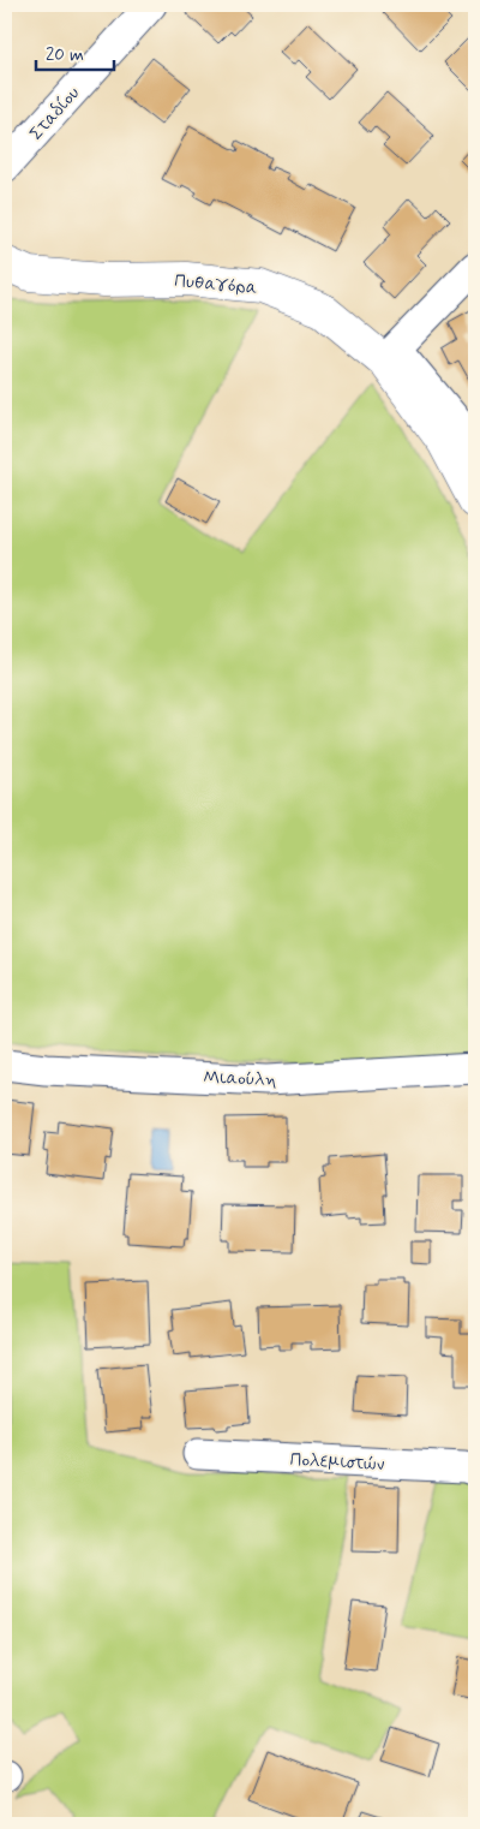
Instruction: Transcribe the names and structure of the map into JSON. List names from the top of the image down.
{
  "streets": {
    "street": [
      "Σταδίου",
      "Πυθαγόρα",
      "Μιαούλη",
      "Πολεμιστών"
    ]
  },
  "scale_bar": "20 m"
}
